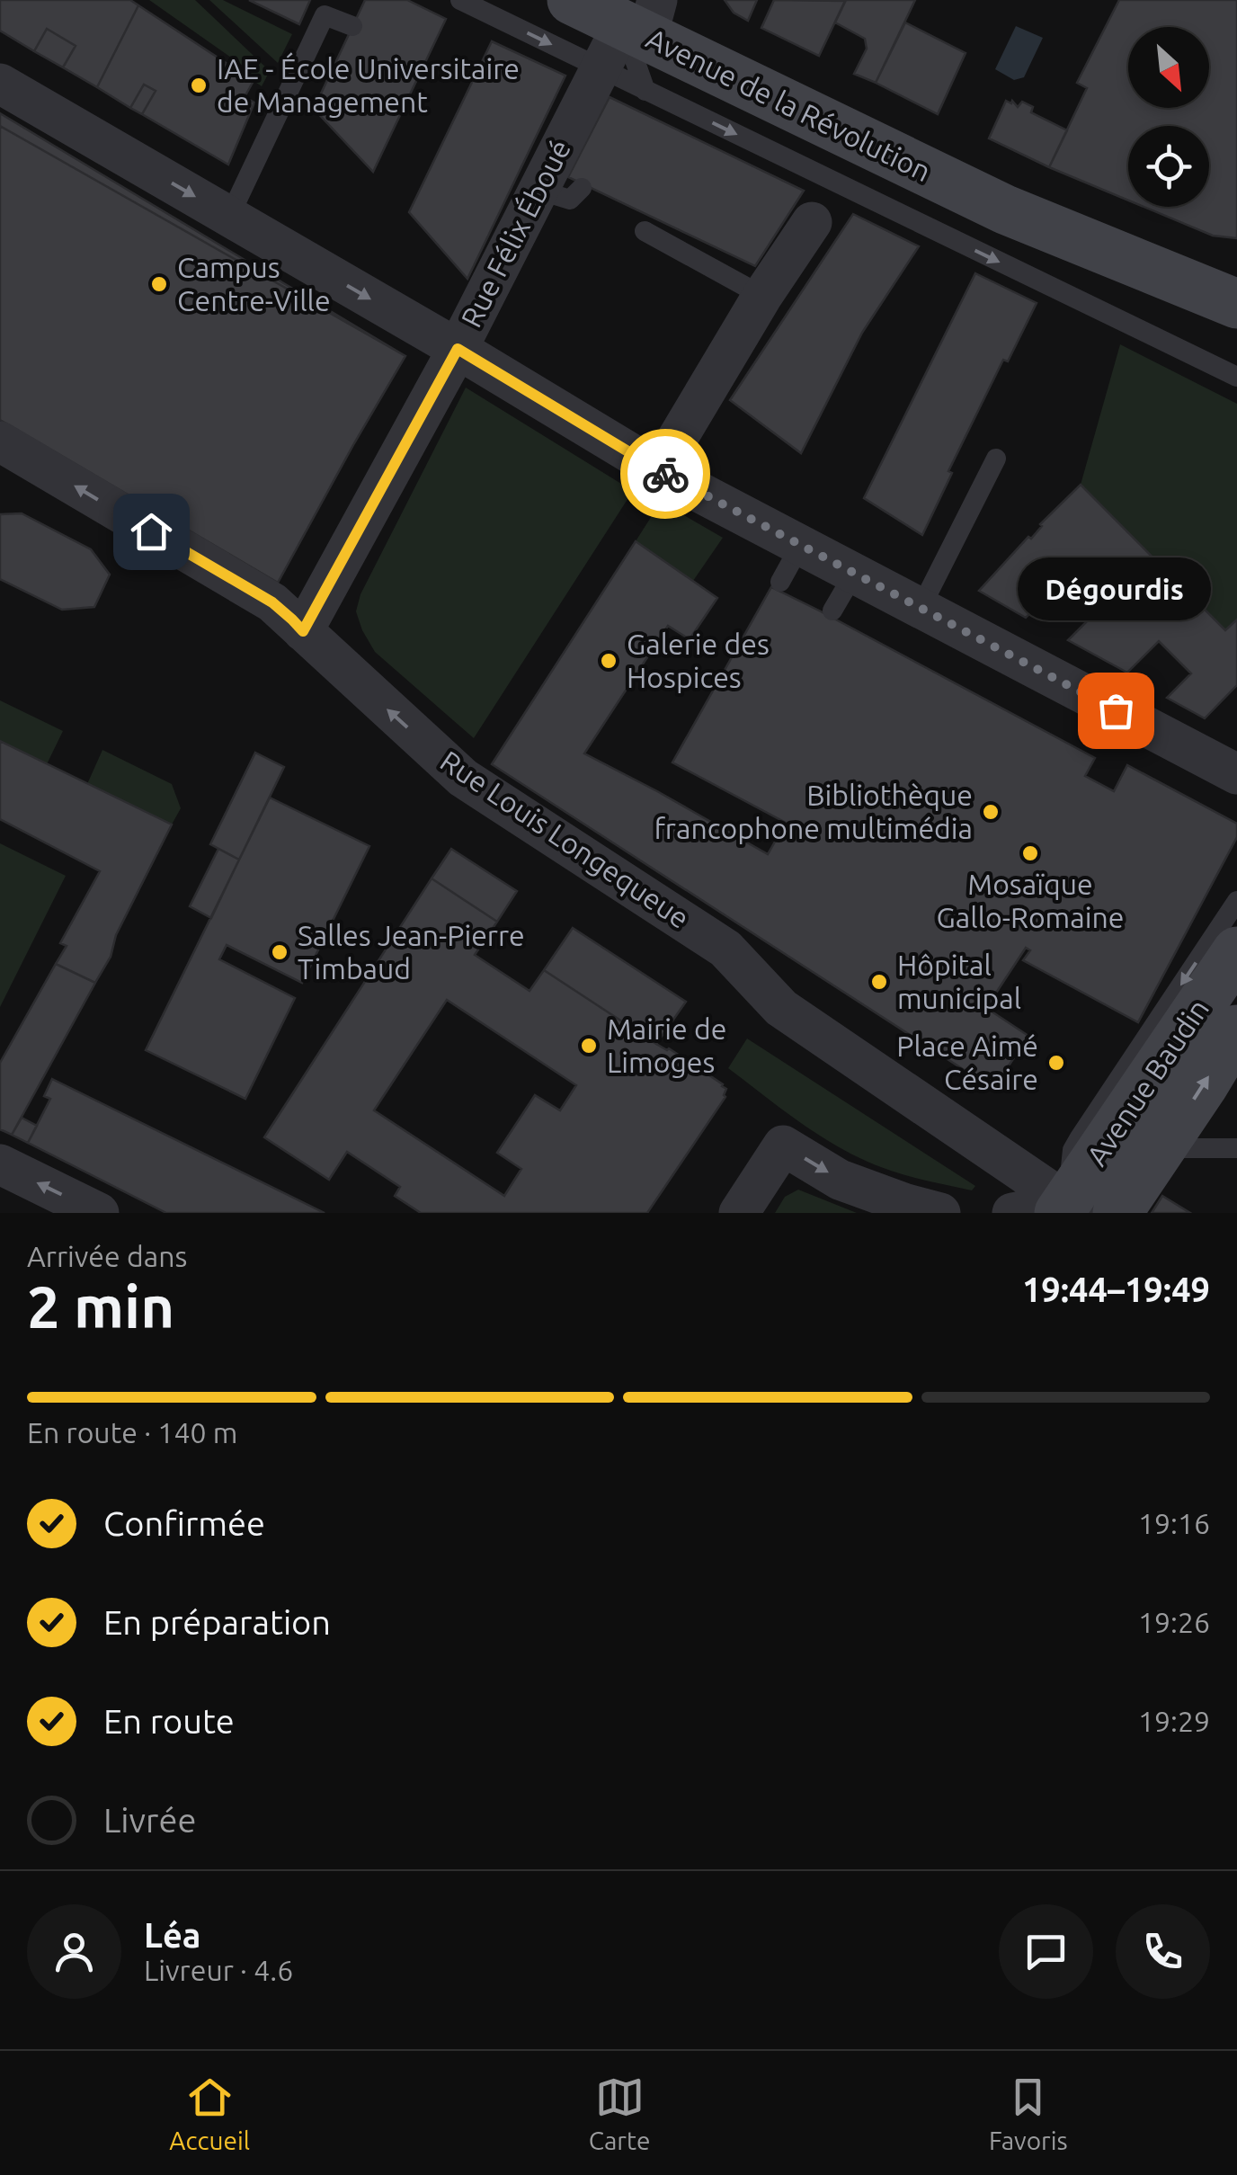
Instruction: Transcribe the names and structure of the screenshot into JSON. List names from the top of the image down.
{
  "streets": {
    "main road": ["Avenue de la Révolution", "Avenue Baudin"],
    "street": ["Rue Félix Éboué", "Rue Louis Longequeue"]
  },
  "crossings": [
    ["Avenue de la Révolution", "Rue Félix Éboué"],
    ["Rue Félix Éboué", "Rue Louis Longequeue"],
    ["Rue Louis Longequeue", "Avenue Baudin"]
  ],
  "places": [
    "IAE - École Universitaire de Management",
    "Campus Centre-Ville",
    "Galerie des Hospices",
    "Dégourdis",
    "Bibliothèque francophone multimédia",
    "Mosaïque Gallo-Romaine",
    "Salles Jean-Pierre Timbaud",
    "Hôpital municipal",
    "Mairie de Limoges",
    "Place Aimé Césaire"
  ],
  "north": "bottom right",
  "page": {
    "bubble": "Dégourdis",
    "heading": ["2 min", "Arrivée dans", "19:44–19:49"],
    "panel": ["Léa", "Livreur · 4.6"],
    "bar": "En route · 140 m",
    "list": [
      ["Confirmée", "19:16"],
      ["En préparation", "19:26"],
      ["En route", "19:29"],
      "Livrée"
    ],
    "tabs": ["Accueil", "Carte", "Favoris"]
  }
}
